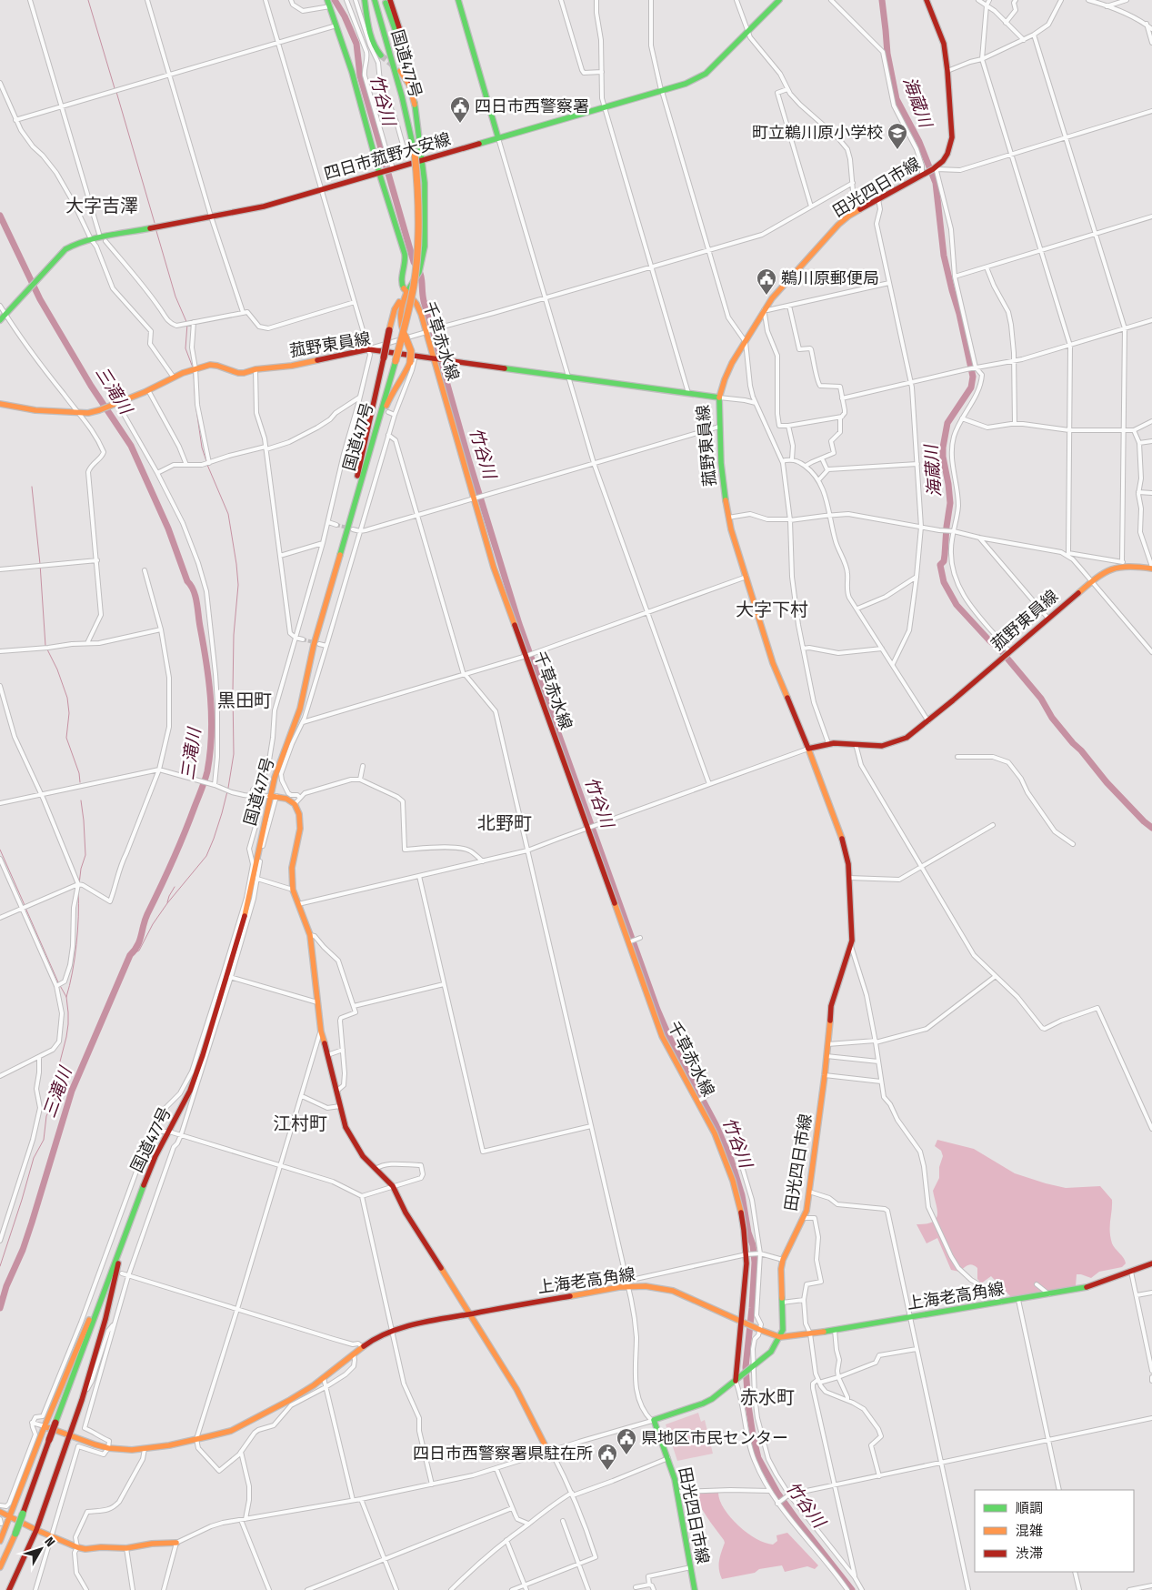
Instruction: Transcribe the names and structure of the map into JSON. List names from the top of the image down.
{
  "streets": {
    "main road": [
      "国道477号",
      "四日市菰野大安線",
      "田光四日市線",
      "千草赤水線",
      "菰野東員線",
      "上海老高角線"
    ]
  },
  "crossings": [
    ["四日市菰野大安線", "千草赤水線"],
    ["田光四日市線", "千草赤水線"],
    ["田光四日市線", "菰野東員線"],
    ["田光四日市線", "上海老高角線"],
    ["千草赤水線", "菰野東員線"],
    ["千草赤水線", "上海老高角線"]
  ],
  "districts": [
    "大字吉澤",
    "大字下村",
    "黒田町",
    "北野町",
    "江村町",
    "赤水町"
  ],
  "water": ["竹谷川", "海蔵川", "三滝川"],
  "places": {
    "public building": [
      "四日市西警察署",
      "鵜川原郵便局",
      "県地区市民センター",
      "四日市西警察署県駐在所"
    ],
    "school or university": ["町立鵜川原小学校"]
  },
  "legend": ["順調", "混雑", "渋滞"],
  "north": "top right"
}
